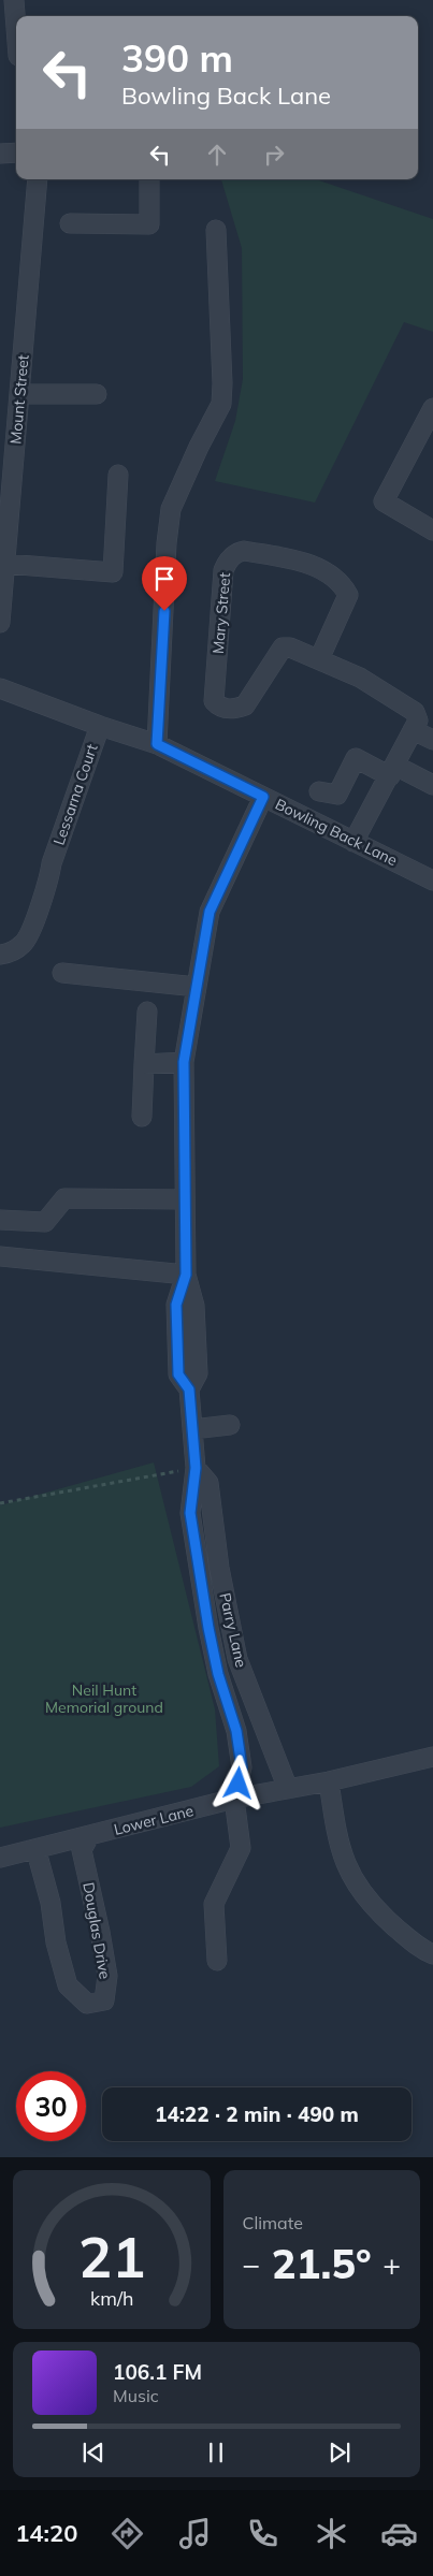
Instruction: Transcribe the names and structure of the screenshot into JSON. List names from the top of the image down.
{
  "streets": {
    "street": [
      "Mount Street",
      "Mary Street",
      "Lessarna Court",
      "Bowling Back Lane",
      "Parry Lane",
      "Lower Lane",
      "Douglas Drive"
    ]
  },
  "crossings": [
    ["Lessarna Court", "Bowling Back Lane"],
    ["Bowling Back Lane", "Parry Lane"],
    ["Parry Lane", "Lower Lane"],
    ["Lower Lane", "Douglas Drive"]
  ],
  "parks": ["Neil Hunt Memorial ground"],
  "page": {
    "turn": ["390 m", "Bowling Back Lane"],
    "limit": "30",
    "trip": "14:22 · 2 min · 490 m",
    "tile": "Climate",
    "heat": ["−", "21.5°", "+"],
    "song": ["106.1 FM", "Music"],
    "tabs": "14:20",
    "gauge": ["21", "km/h"]
  }
}
